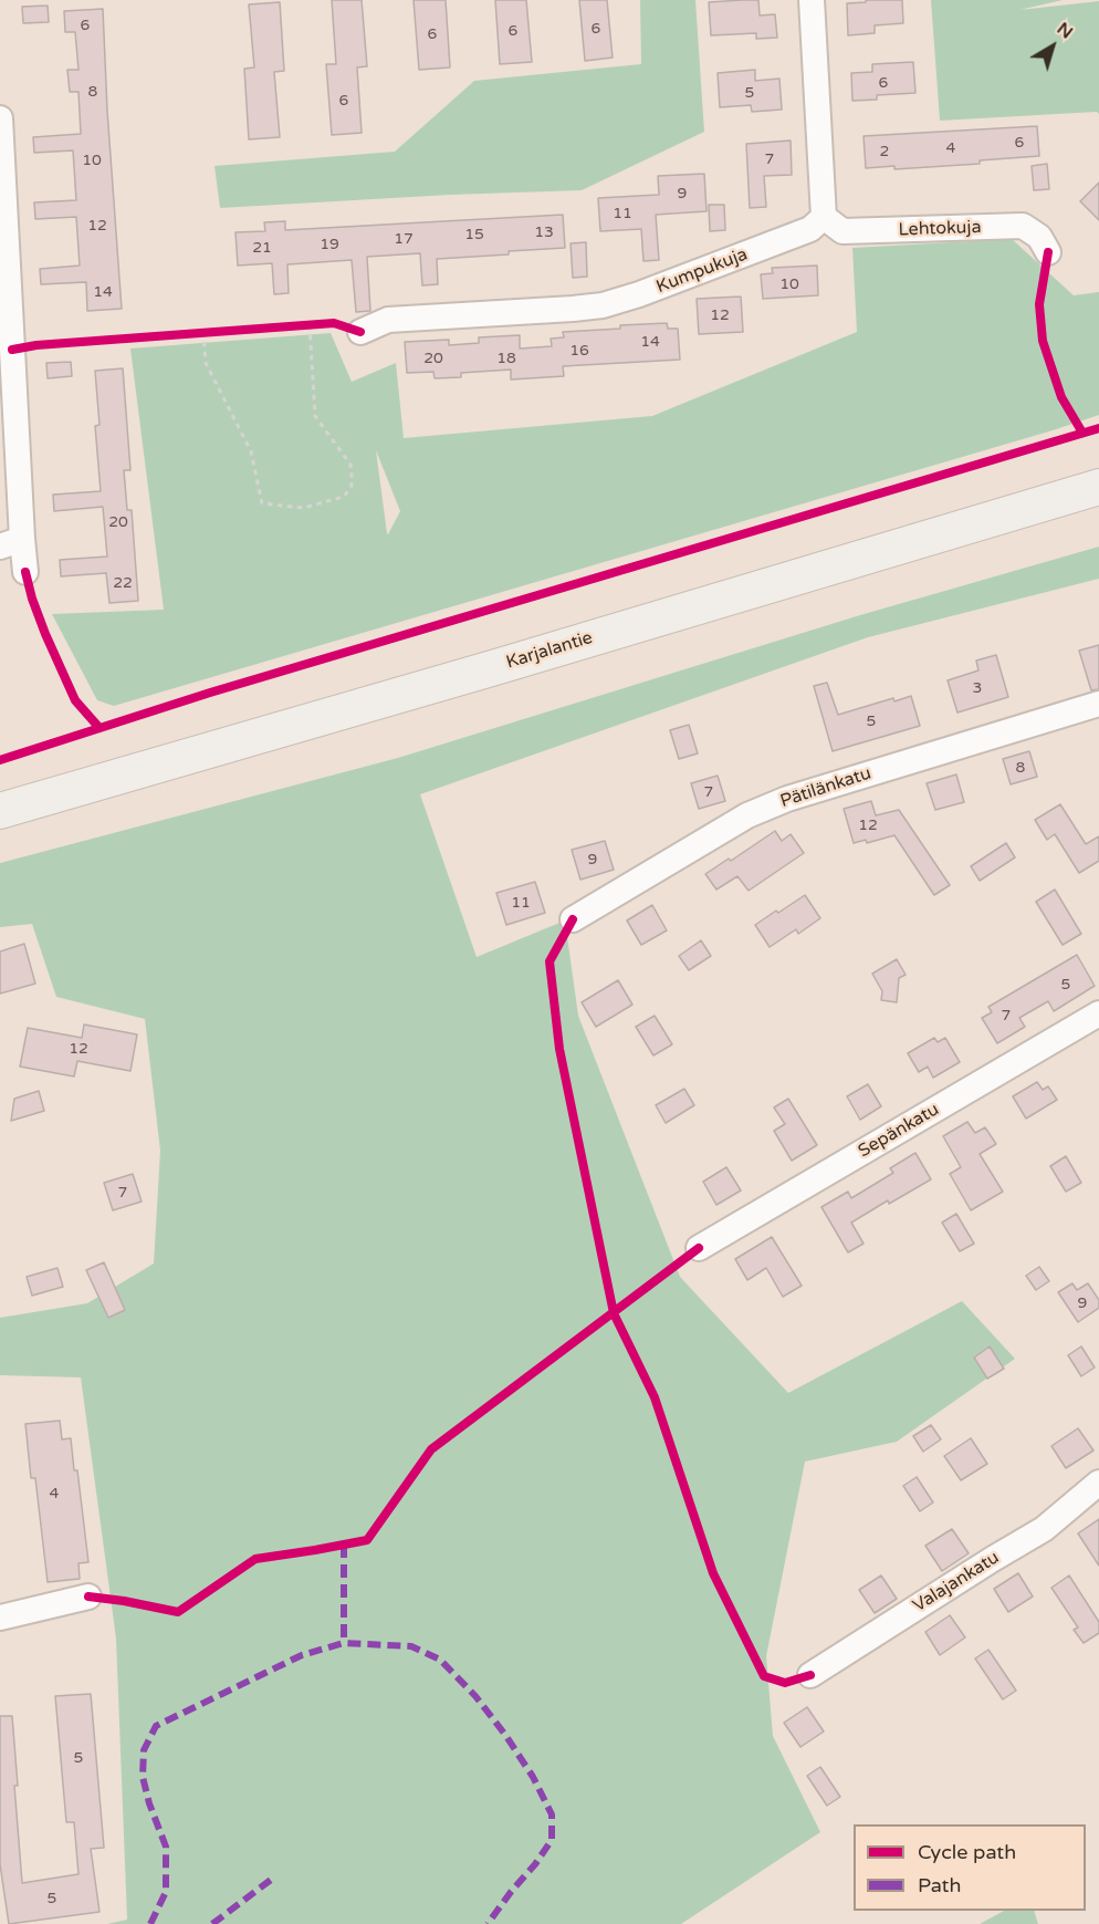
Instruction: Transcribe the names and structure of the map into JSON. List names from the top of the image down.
{
  "streets": {
    "main road": ["Karjalantie"],
    "street": [
      "Lehtokuja",
      "Kumpukuja",
      "Pätilänkatu",
      "Sepänkatu",
      "Valajankatu"
    ]
  },
  "crossings": [
    ["Lehtokuja", "Kumpukuja"]
  ],
  "house_numbers": [
    "6",
    "6",
    "6",
    "6",
    "6",
    "8",
    "5",
    "6",
    "6",
    "4",
    "2",
    "7",
    "10",
    "9",
    "11",
    "12",
    "13",
    "15",
    "17",
    "19",
    "21",
    "10",
    "14",
    "12",
    "14",
    "16",
    "20",
    "18",
    "20",
    "22",
    "3",
    "5",
    "8",
    "7",
    "12",
    "9",
    "11",
    "5",
    "7",
    "12",
    "7",
    "9",
    "4",
    "5",
    "5"
  ],
  "legend": ["Cycle path", "Path"],
  "north": "top right"
}
